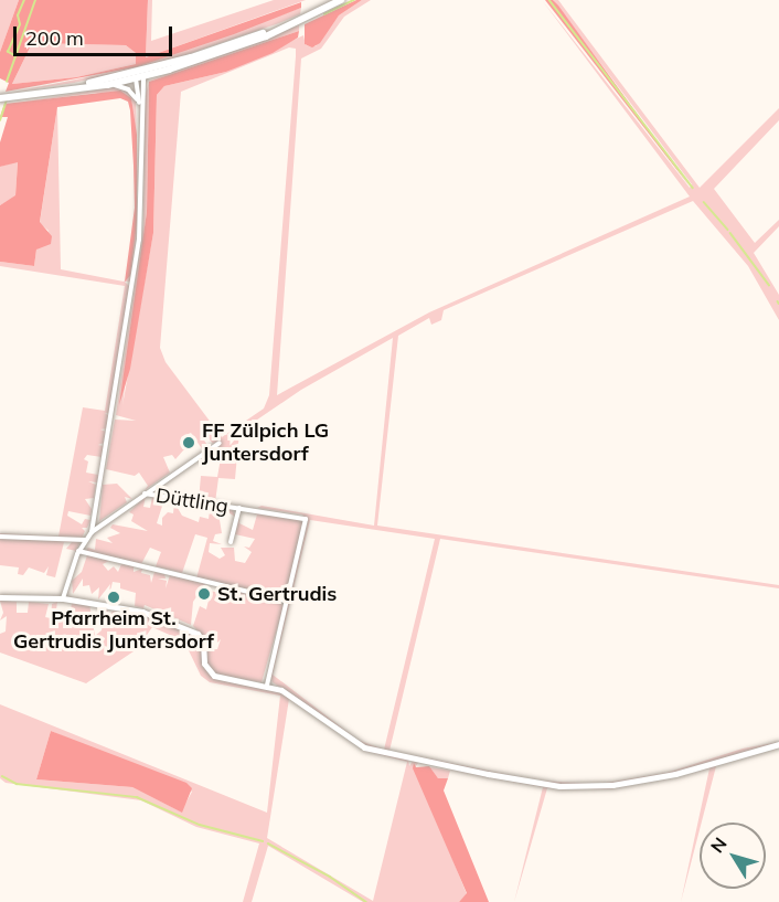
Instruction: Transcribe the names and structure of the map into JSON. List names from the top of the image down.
{
  "streets": {
    "street": ["Düttling"]
  },
  "places": ["FF Zülpich LG Juntersdorf", "St. Gertrudis", "Pfarrheim St. Gertrudis Juntersdorf"],
  "scale_bar": "200 m",
  "north": "top left"
}
